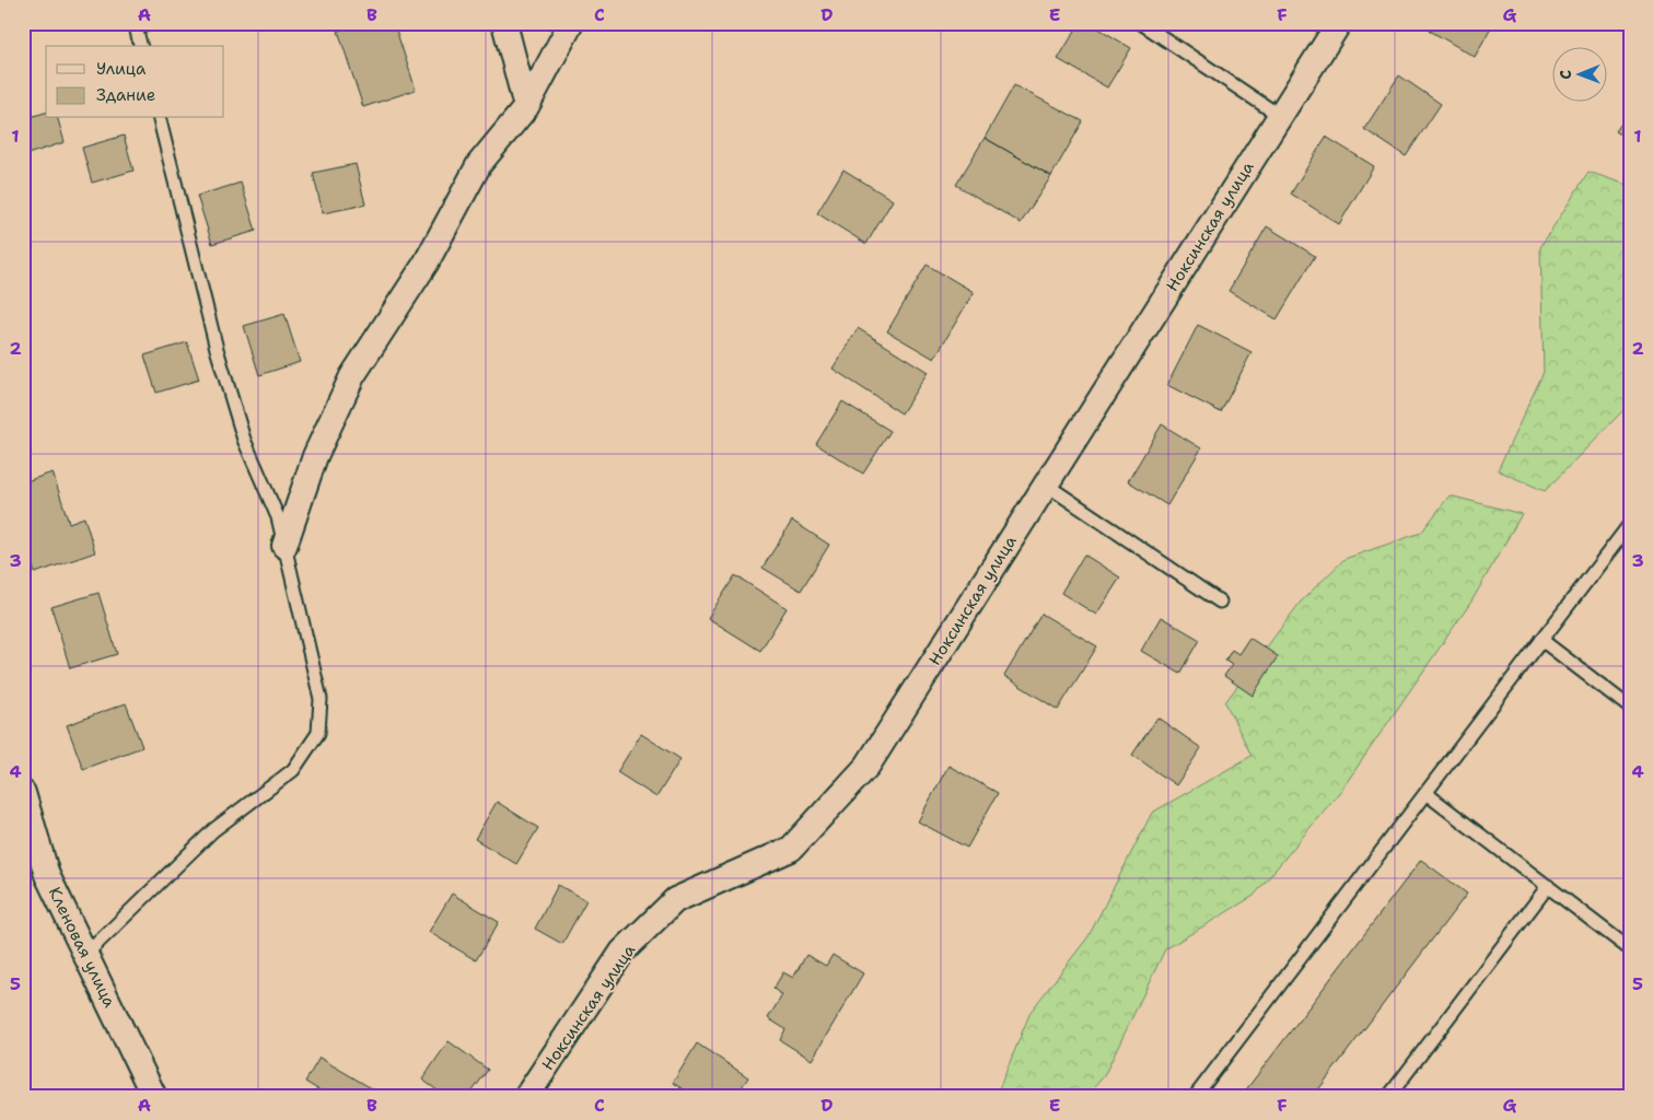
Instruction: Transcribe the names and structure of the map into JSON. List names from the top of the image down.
{
  "streets": {
    "street": ["Ноксинская улица", "Кленовая улица"]
  },
  "legend": ["Улица", "Здание"],
  "north": "left",
  "grid": {
    "columns": [
      "A",
      "B",
      "C",
      "D",
      "E",
      "F",
      "G"
    ],
    "rows": [
      "1",
      "2",
      "3",
      "4",
      "5"
    ]
  }
}
